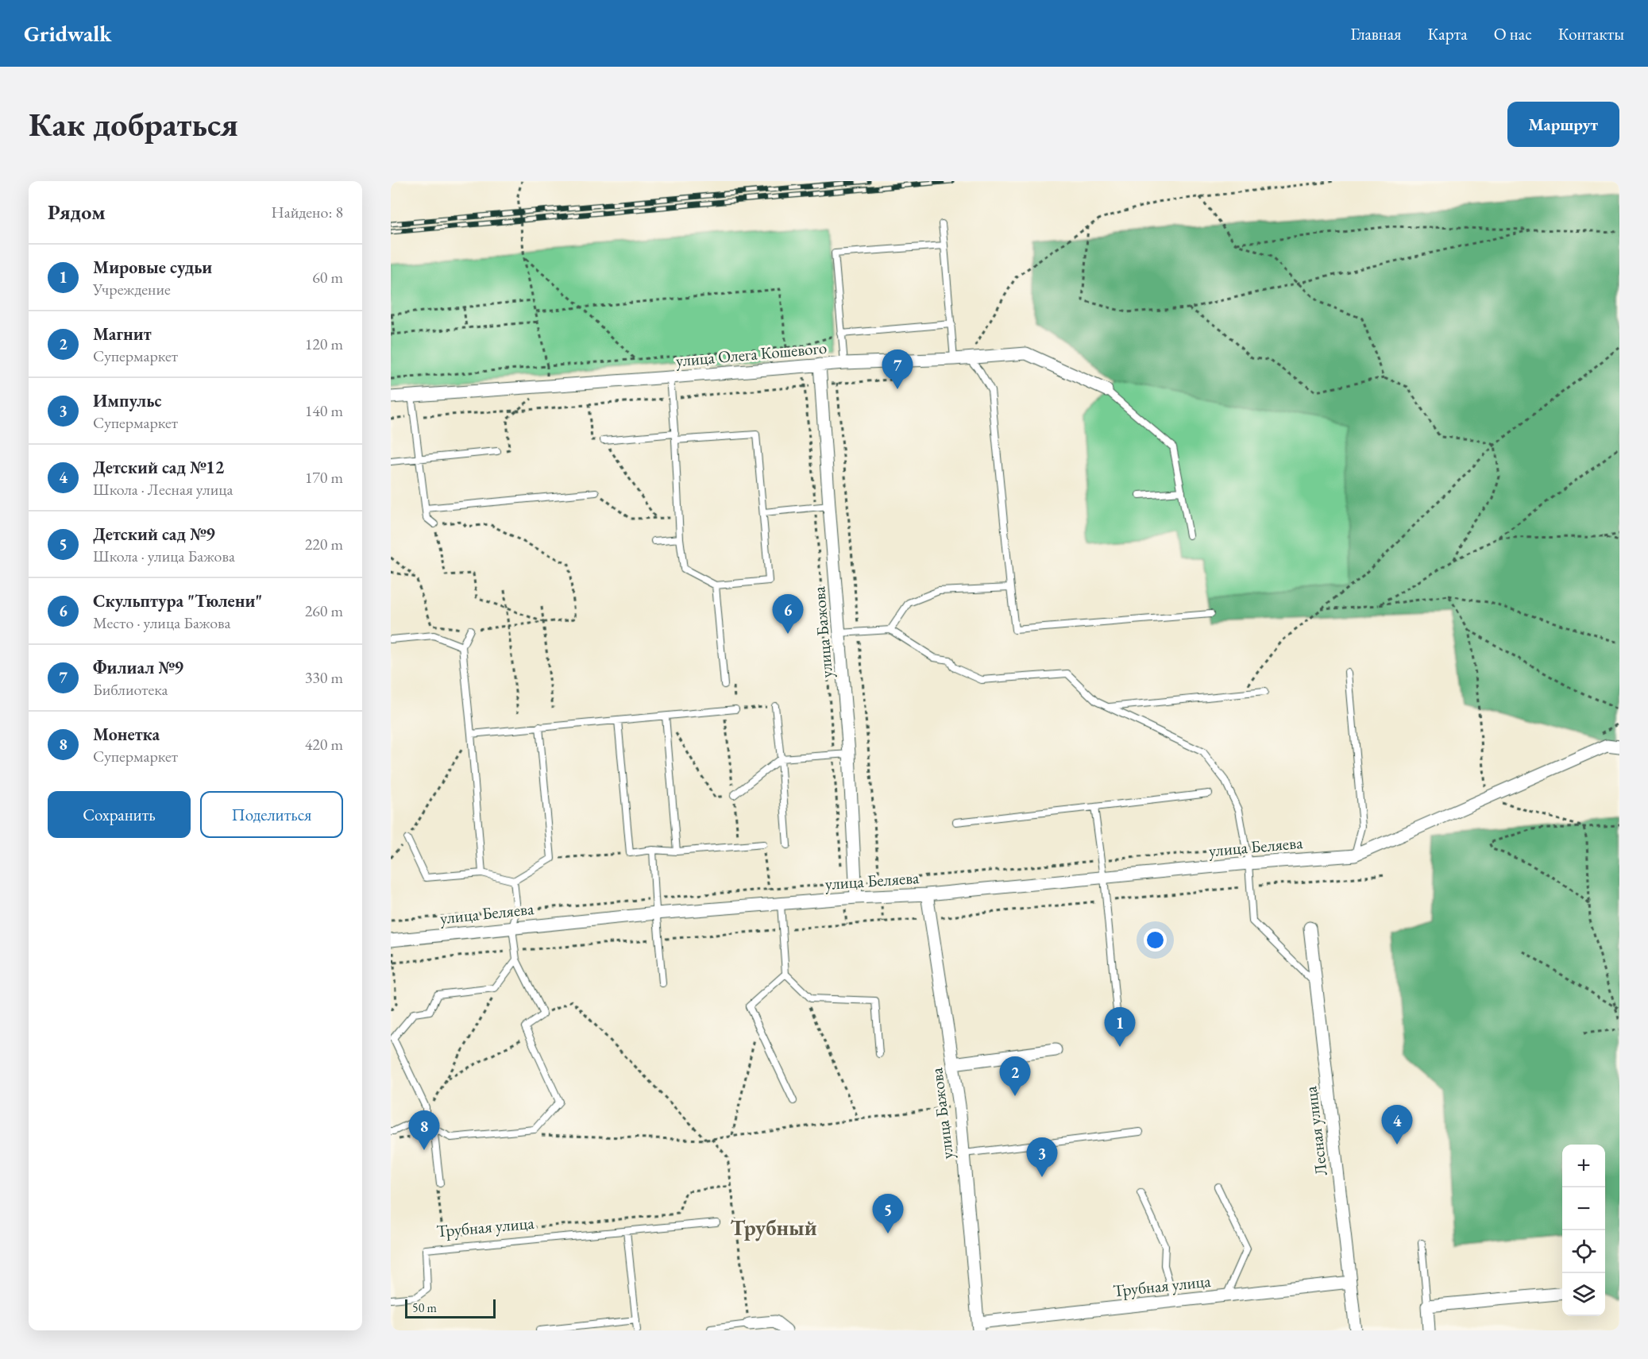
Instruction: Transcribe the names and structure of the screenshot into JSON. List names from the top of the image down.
{
  "streets": {
    "street": [
      "улица Олега Кошевого",
      "улица Бажова",
      "улица Беляева",
      "Лесная улица",
      "Трубная улица"
    ]
  },
  "crossings": [
    ["улица Олега Кошевого", "улица Бажова"],
    ["улица Бажова", "улица Беляева"],
    ["улица Бажова", "Трубная улица"],
    ["Лесная улица", "Трубная улица"]
  ],
  "districts": ["Трубный"],
  "scale_bar": "50 m",
  "page": {
    "header": "Gridwalk",
    "nav": [
      "Главная",
      "Карта",
      "О нас",
      "Контакты"
    ],
    "buttons": [
      "Маршрут",
      ["Сохранить", "Поделиться"]
    ],
    "title": "Как добраться",
    "heading": ["Рядом", "Найдено: 8"],
    "list": [
      {
        "mark": "1",
        "name": "Мировые судьи",
        "note": "Учреждение",
        "value": "60 m"
      },
      {
        "mark": "2",
        "name": "Магнит",
        "note": "Супермаркет",
        "value": "120 m"
      },
      {
        "mark": "3",
        "name": "Импульс",
        "note": "Супермаркет",
        "value": "140 m"
      },
      {
        "mark": "4",
        "name": "Детский сад №12",
        "note": "Школа · Лесная улица",
        "value": "170 m"
      },
      {
        "mark": "5",
        "name": "Детский сад №9",
        "note": "Школа · улица Бажова",
        "value": "220 m"
      },
      {
        "mark": "6",
        "name": "Скульптура \"Тюлени\"",
        "note": "Место · улица Бажова",
        "value": "260 m"
      },
      {
        "mark": "7",
        "name": "Филиал №9",
        "note": "Библиотека",
        "value": "330 m"
      },
      {
        "mark": "8",
        "name": "Монетка",
        "note": "Супермаркет",
        "value": "420 m"
      }
    ],
    "pins": [
      "7",
      "6",
      "1",
      "2",
      "4",
      "8",
      "3",
      "5"
    ],
    "map_buttons": ["+", "−"],
    "scale": "50 m"
  }
}
